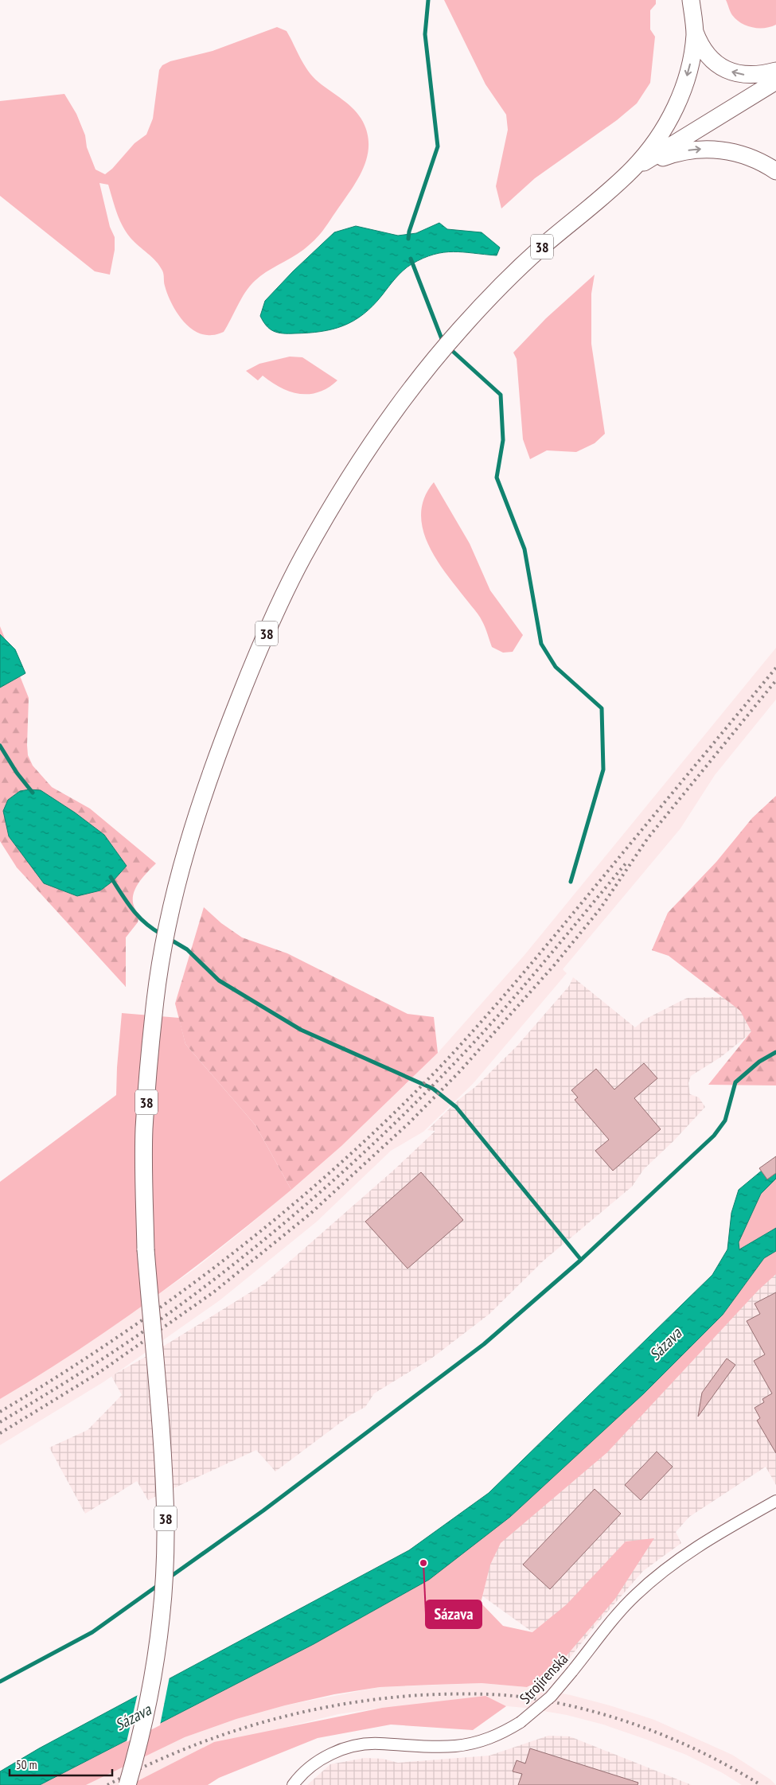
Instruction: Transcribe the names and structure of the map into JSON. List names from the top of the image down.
{
  "streets": {
    "main road": ["38"],
    "street": ["Strojírenská"]
  },
  "water": ["Sázava"],
  "places": ["Sázava"],
  "scale_bar": "50 m"
}
